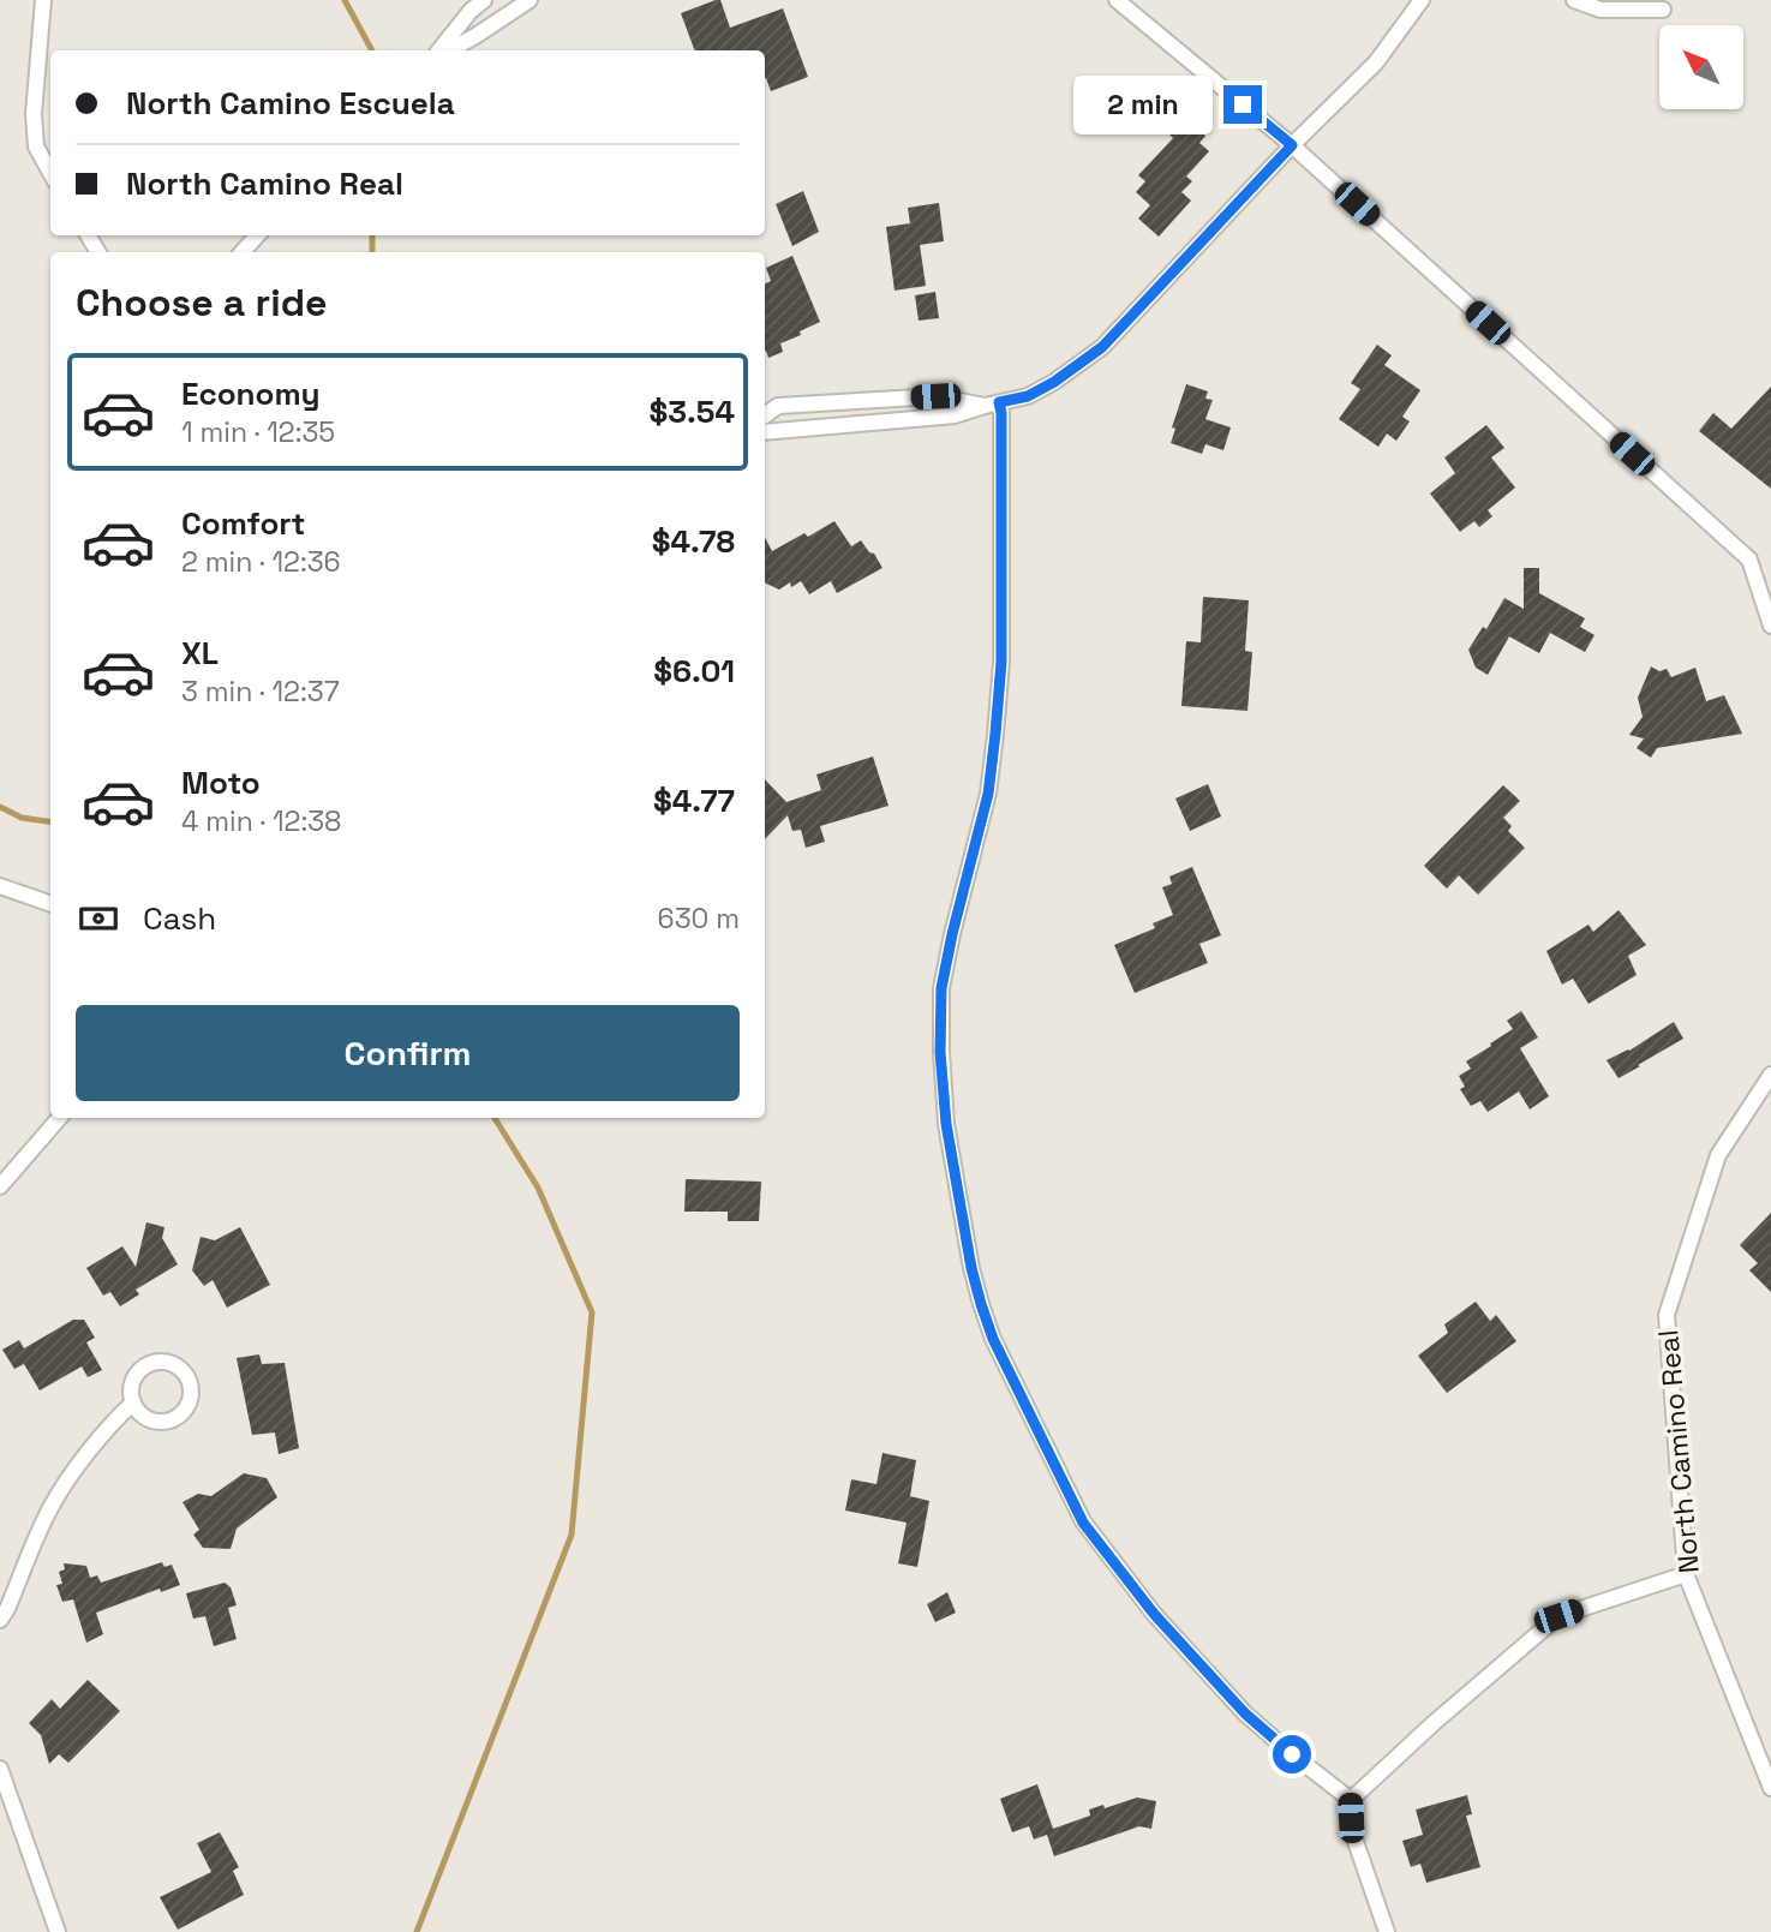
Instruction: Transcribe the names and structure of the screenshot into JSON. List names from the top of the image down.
{
  "streets": {
    "street": ["North Camino Real"]
  },
  "north": "top left",
  "page": {
    "banner": ["North Camino Escuela", "North Camino Real"],
    "bubble": "2 min",
    "heading": "Choose a ride",
    "list": [
      {
        "name": "Economy",
        "note": "1 min · 12:35",
        "value": "$3.54"
      },
      {
        "name": "Comfort",
        "note": "2 min · 12:36",
        "value": "$4.78"
      },
      {
        "name": "XL",
        "note": "3 min · 12:37",
        "value": "$6.01"
      },
      {
        "name": "Moto",
        "note": "4 min · 12:38",
        "value": "$4.77"
      }
    ],
    "pay": ["Cash", "630 m"],
    "buttons": "Confirm"
  }
}
